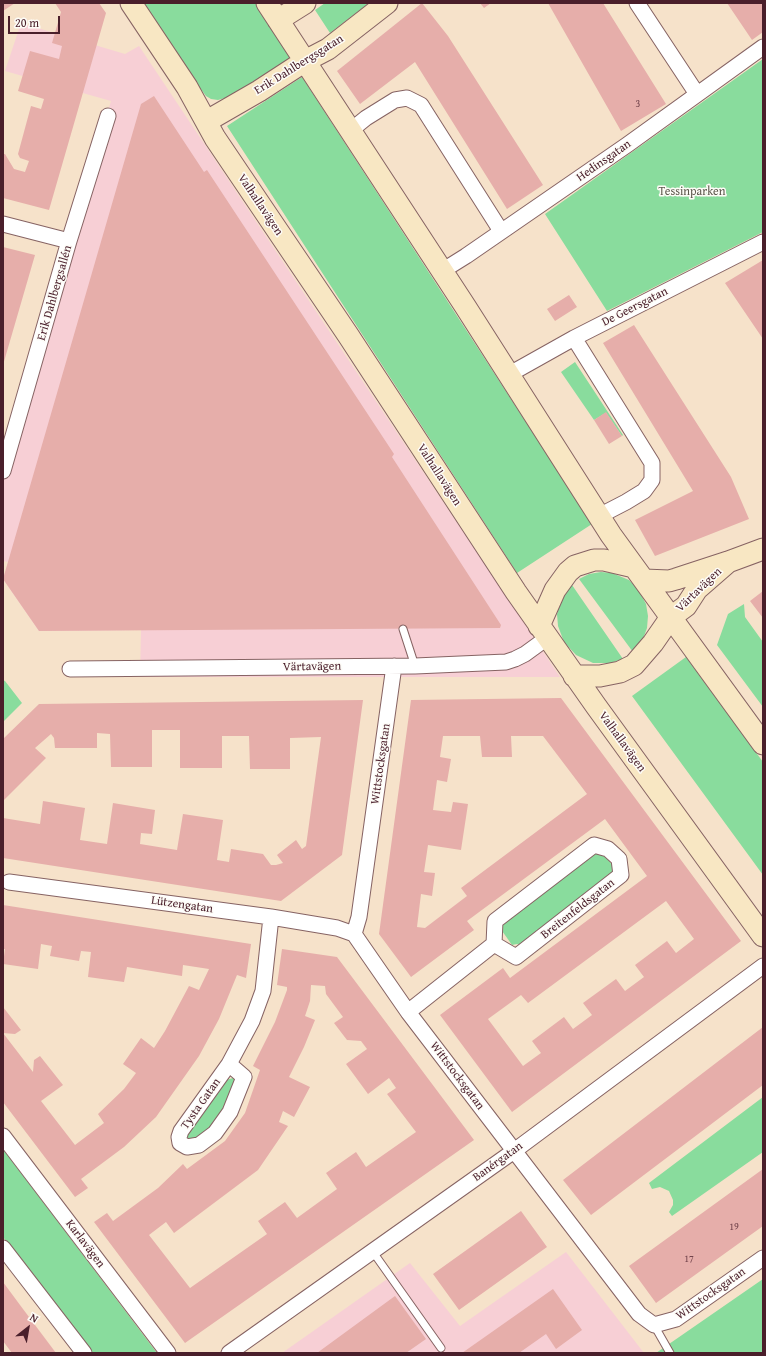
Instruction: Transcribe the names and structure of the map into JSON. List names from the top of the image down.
{
  "streets": {
    "main road": ["Erik Dahlbergsgatan", "Valhallavägen", "Värtavägen"],
    "street": [
      "Hedinsgatan",
      "Erik Dahlbergsallén",
      "De Geersgatan",
      "Wittstocksgatan",
      "Lützengatan",
      "Breitenfeldsgatan",
      "Tysta Gatan",
      "Banérgatan",
      "Karlavägen"
    ]
  },
  "crossings": [
    ["Erik Dahlbergsgatan", "Valhallavägen"],
    ["Valhallavägen", "Värtavägen"],
    ["Värtavägen", "Wittstocksgatan"],
    ["Wittstocksgatan", "Lützengatan"],
    ["Wittstocksgatan", "Banérgatan"],
    ["Lützengatan", "Tysta Gatan"]
  ],
  "parks": ["Tessinparken"],
  "house_numbers": ["3", "19", "17"],
  "scale_bar": "20 m",
  "north": "top right"
}
